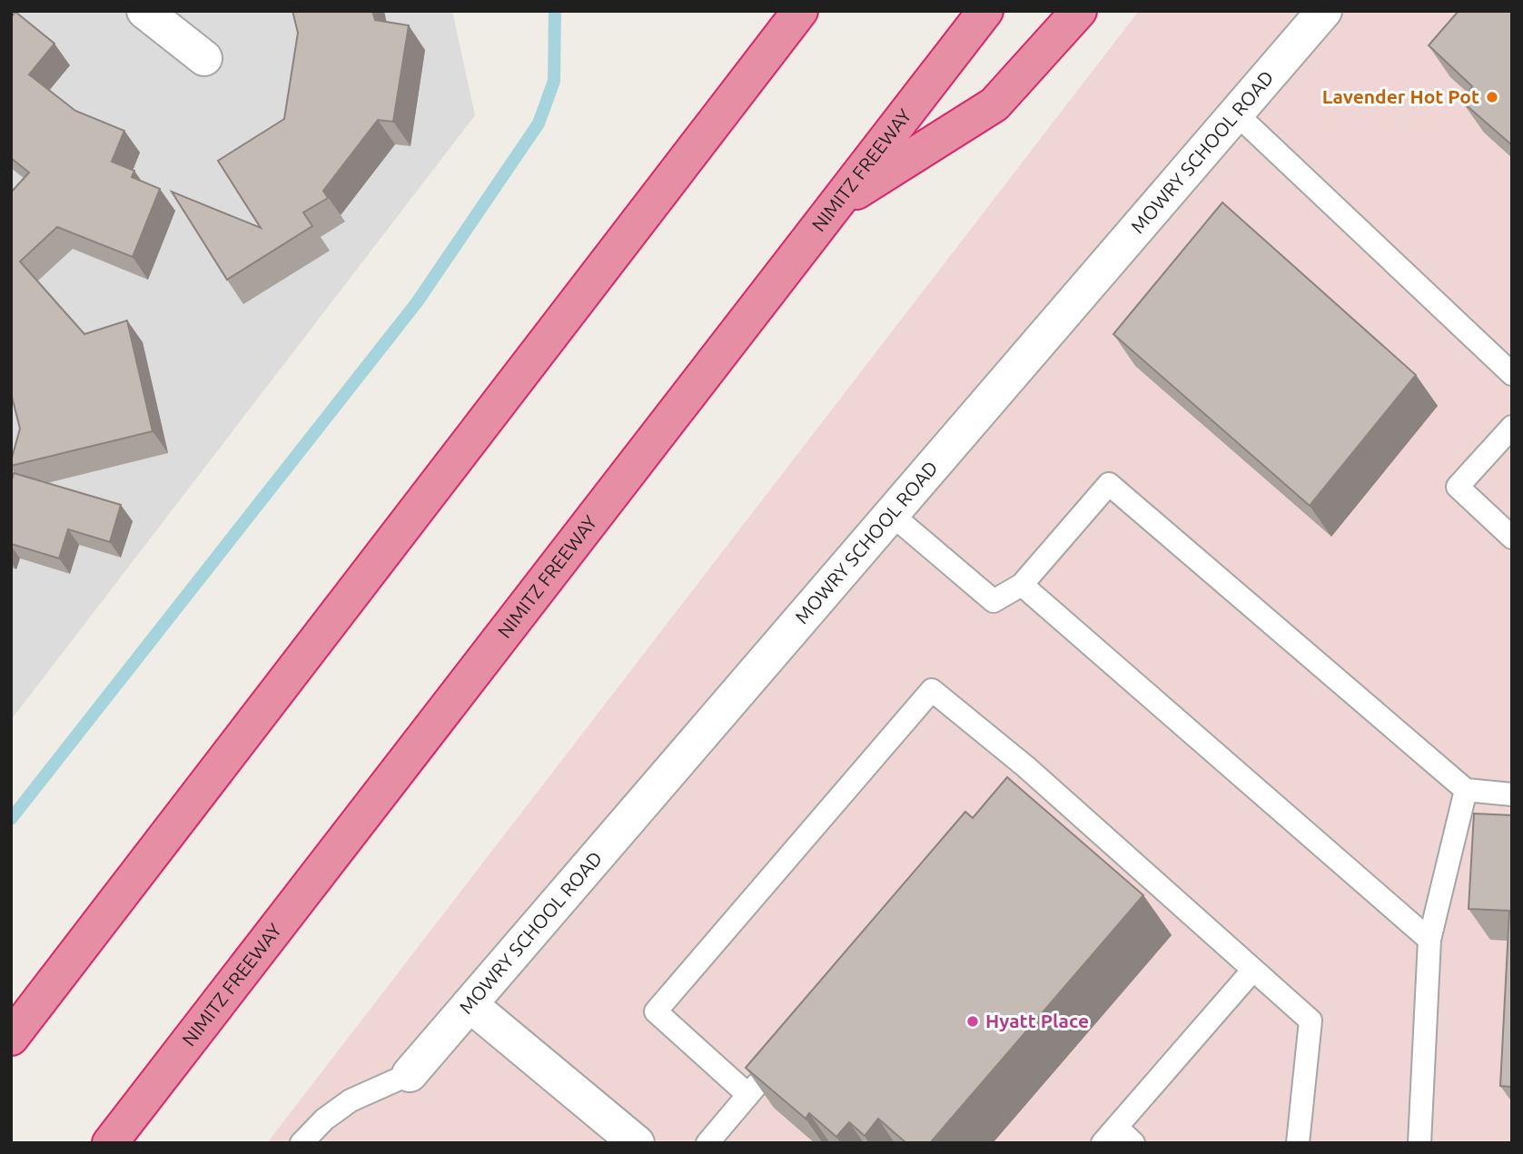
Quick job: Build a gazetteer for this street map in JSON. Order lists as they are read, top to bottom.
{
  "streets": {
    "highway": ["NIMITZ FREEWAY"],
    "street": ["MOWRY SCHOOL ROAD"]
  },
  "places": ["Lavender Hot Pot", "Hyatt Place"]
}
